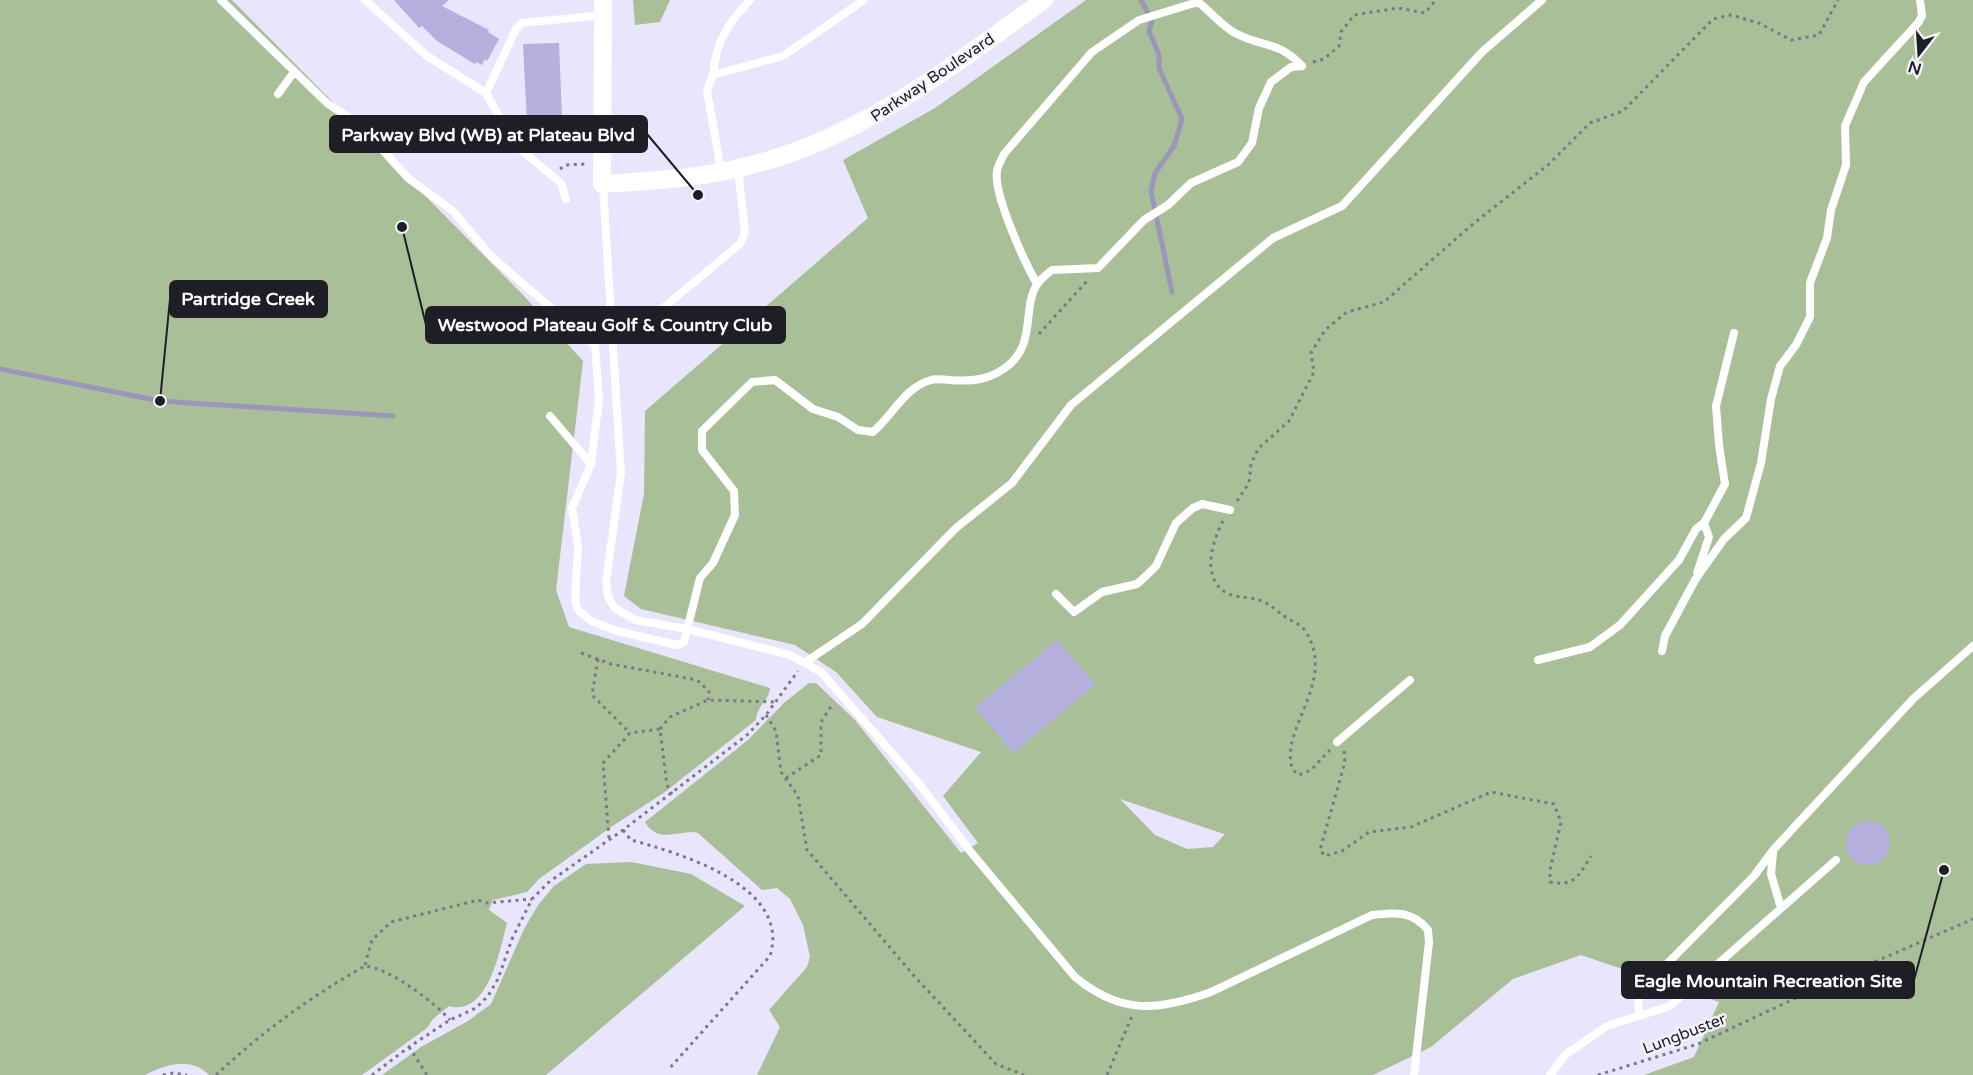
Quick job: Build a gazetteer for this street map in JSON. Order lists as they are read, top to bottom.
{
  "streets": {
    "street": ["Parkway Boulevard"],
    "path": ["Lungbuster"]
  },
  "places": [
    "Parkway Blvd (WB) at Plateau Blvd",
    "Westwood Plateau Golf & Country Club",
    "Partridge Creek",
    "Eagle Mountain Recreation Site"
  ],
  "north": "bottom"
}
